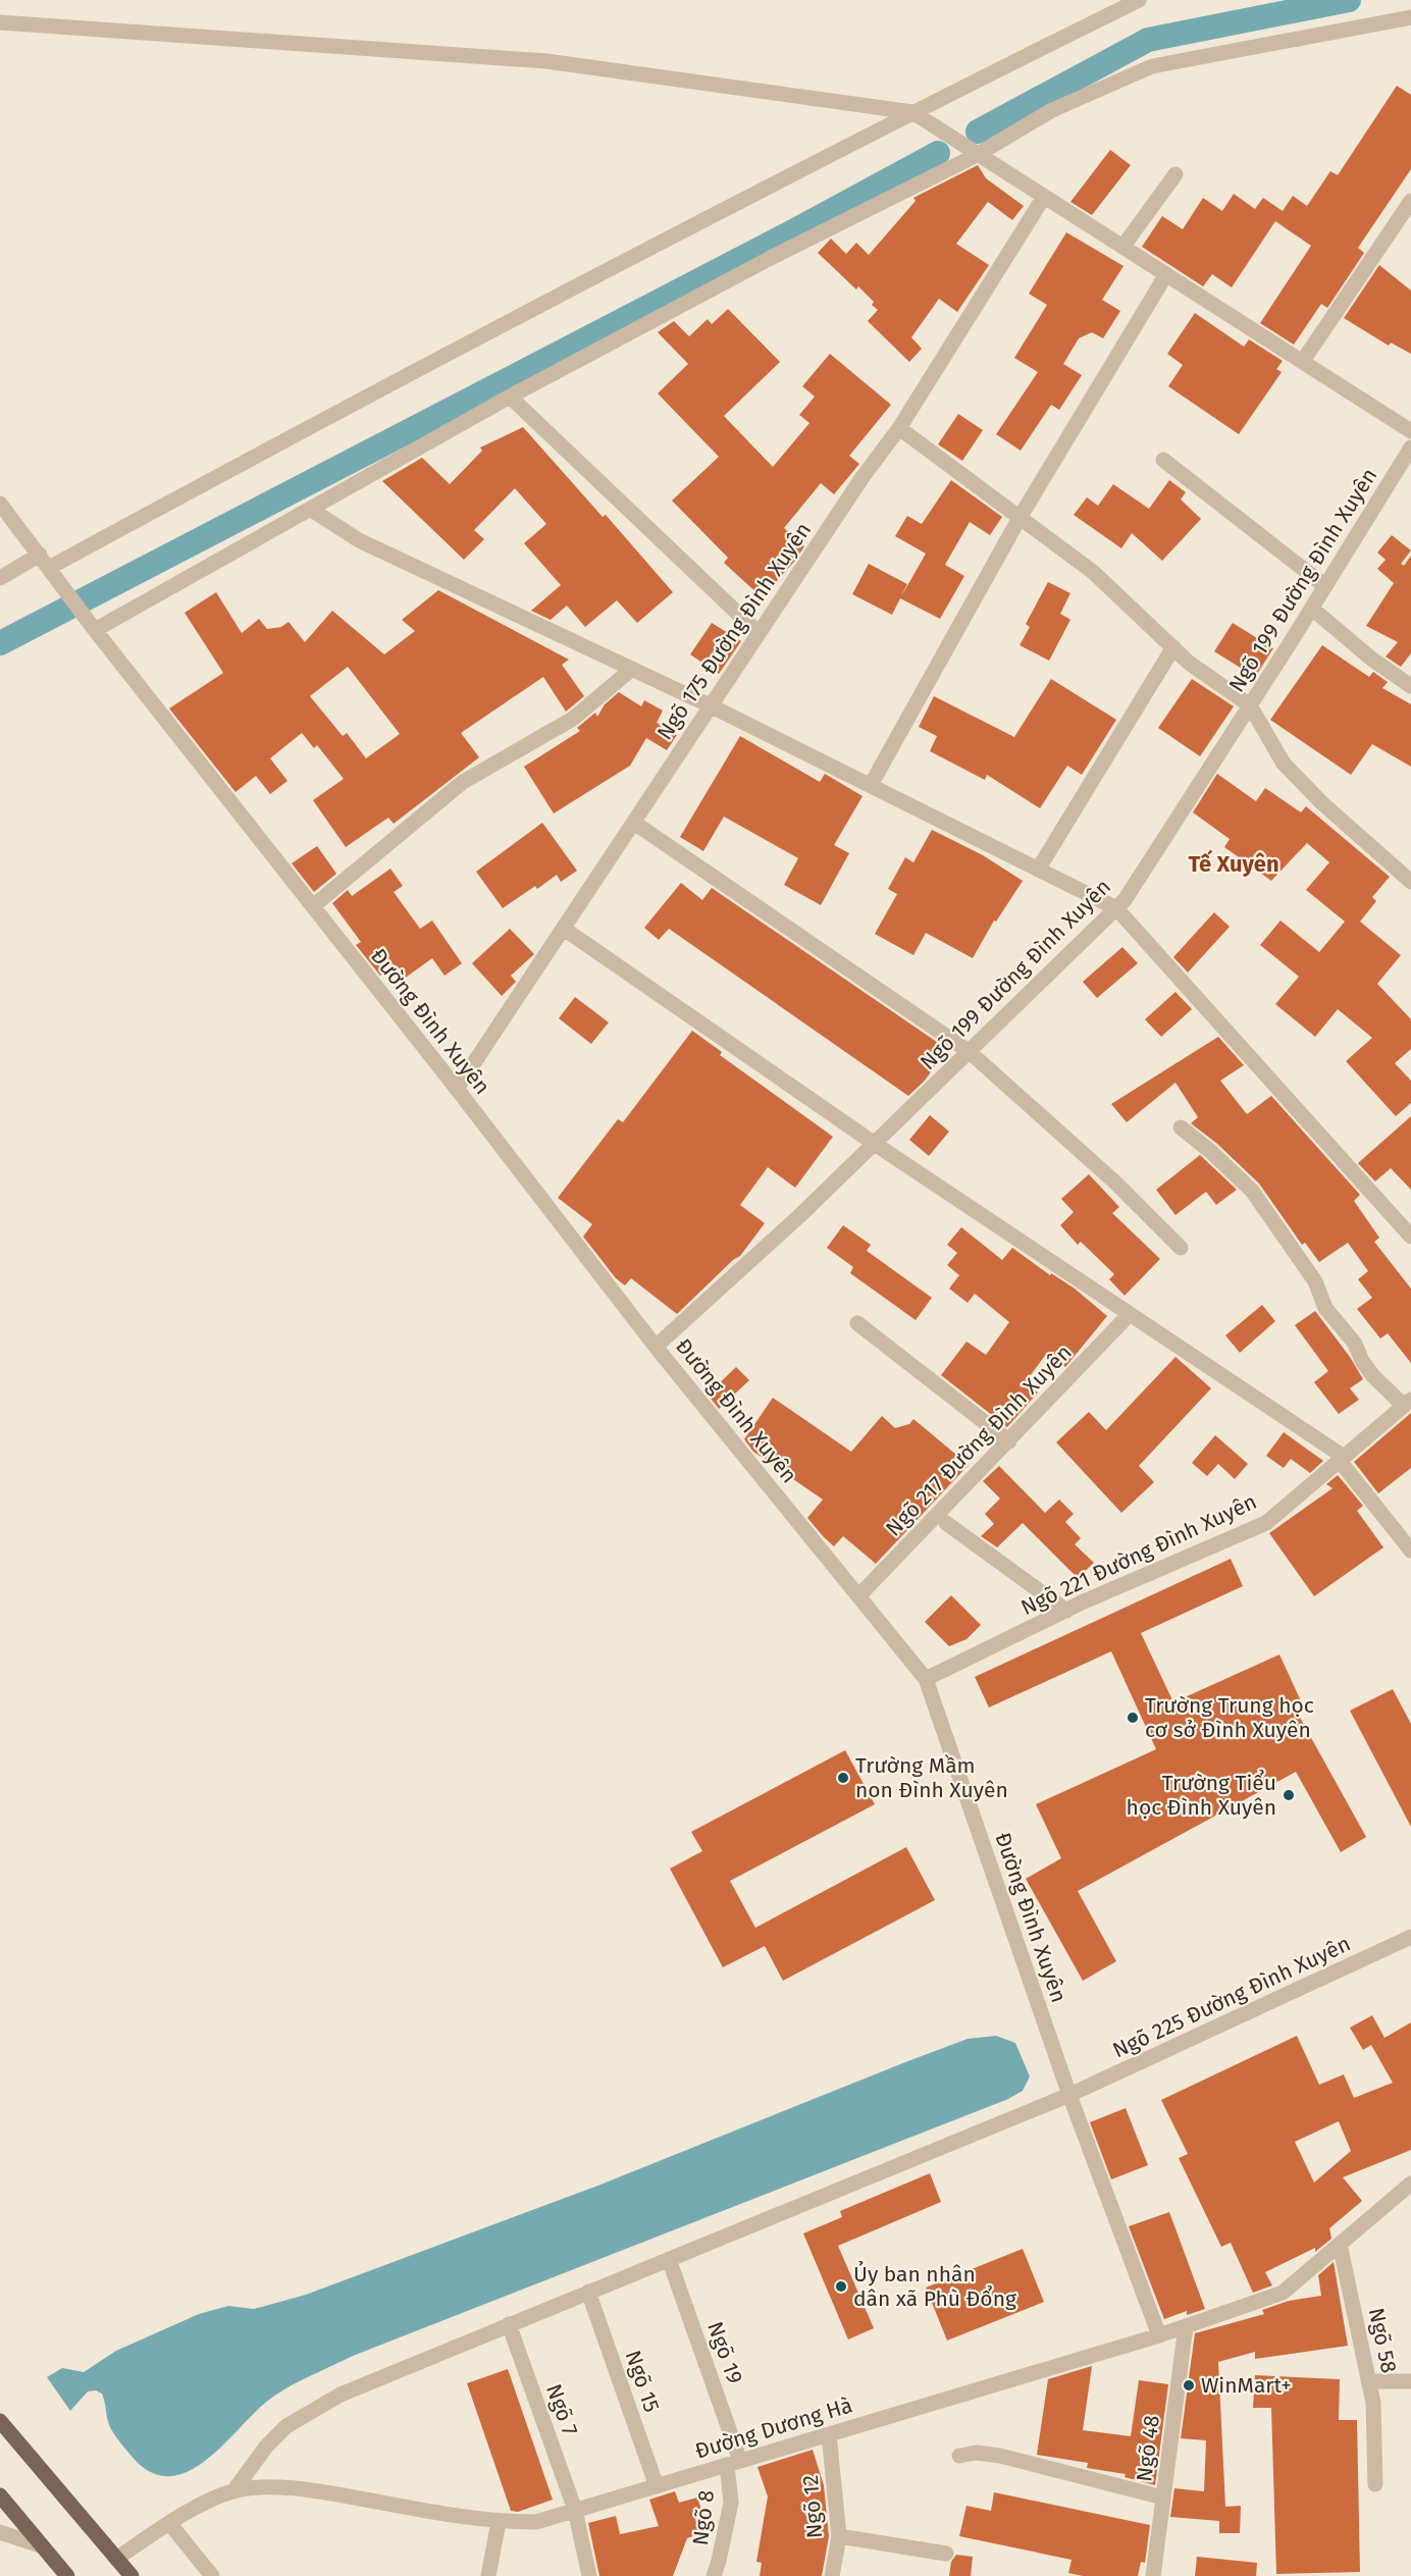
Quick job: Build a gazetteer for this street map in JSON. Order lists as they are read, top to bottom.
{
  "streets": {
    "street": [
      "Ngõ 199 Đường Đình Xuyên",
      "Ngõ 175 Đường Đình Xuyên",
      "Đường Đình Xuyên",
      "Ngõ 217 Đường Đình Xuyên",
      "Ngõ 221 Đường Đình Xuyên",
      "Ngõ 225 Đường Đình Xuyên",
      "Ngõ 58",
      "Ngõ 19",
      "Ngõ 15",
      "Ngõ 7",
      "Đường Dương Hà",
      "Ngõ 48",
      "Ngõ 12",
      "Ngõ 8"
    ]
  },
  "crossings": [
    ["Ngõ 199 Đường Đình Xuyên", "Đường Đình Xuyên"],
    ["Ngõ 175 Đường Đình Xuyên", "Đường Đình Xuyên"],
    ["Đường Đình Xuyên", "Ngõ 217 Đường Đình Xuyên"],
    ["Đường Đình Xuyên", "Ngõ 221 Đường Đình Xuyên"],
    ["Đường Đình Xuyên", "Ngõ 225 Đường Đình Xuyên"],
    ["Đường Đình Xuyên", "Đường Dương Hà"],
    ["Ngõ 225 Đường Đình Xuyên", "Ngõ 19"],
    ["Ngõ 225 Đường Đình Xuyên", "Ngõ 15"],
    ["Ngõ 225 Đường Đình Xuyên", "Ngõ 7"],
    ["Ngõ 225 Đường Đình Xuyên", "Đường Dương Hà"],
    ["Ngõ 58", "Đường Dương Hà"],
    ["Ngõ 19", "Đường Dương Hà"],
    ["Ngõ 19", "Ngõ 8"],
    ["Ngõ 15", "Đường Dương Hà"],
    ["Ngõ 7", "Đường Dương Hà"],
    ["Đường Dương Hà", "Ngõ 48"],
    ["Đường Dương Hà", "Ngõ 12"],
    ["Đường Dương Hà", "Ngõ 8"]
  ],
  "districts": ["Tế Xuyên"],
  "places": [
    "Trường Trung học cơ sở Đình Xuyên",
    "Trường Mầm non Đình Xuyên",
    "Trường Tiểu học Đình Xuyên",
    "Ủy ban nhân dân xã Phù Đổng",
    "WinMart+"
  ]
}
